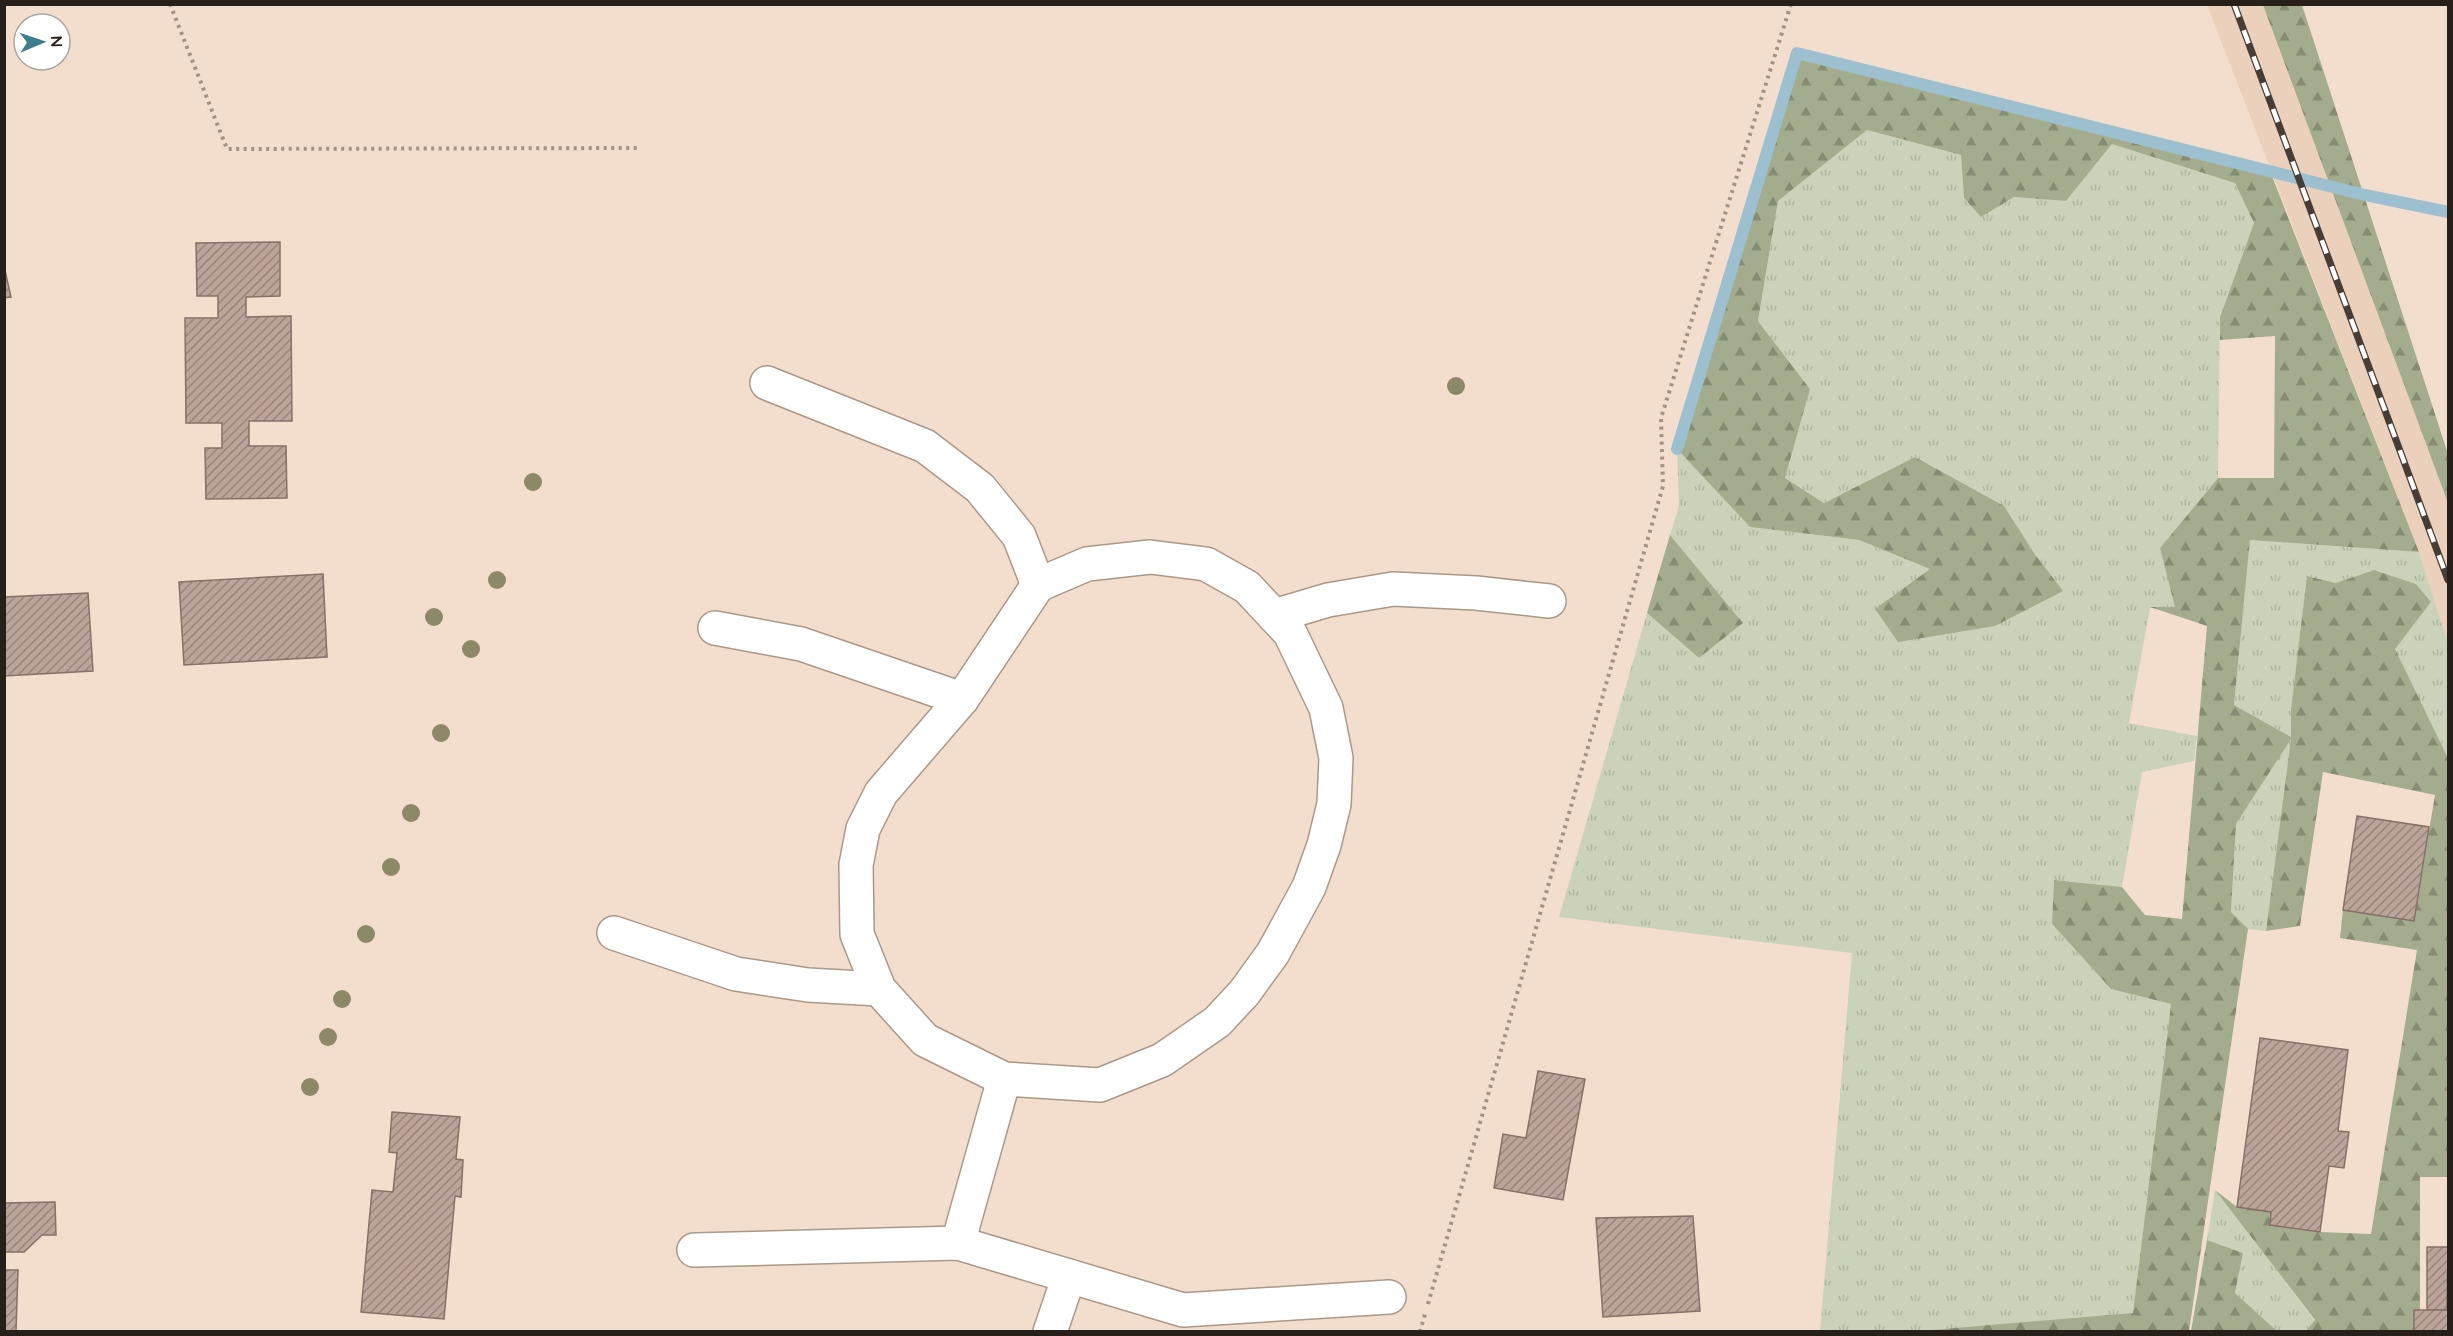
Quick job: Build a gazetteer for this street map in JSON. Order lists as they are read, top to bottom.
{
  "north": "right"
}
